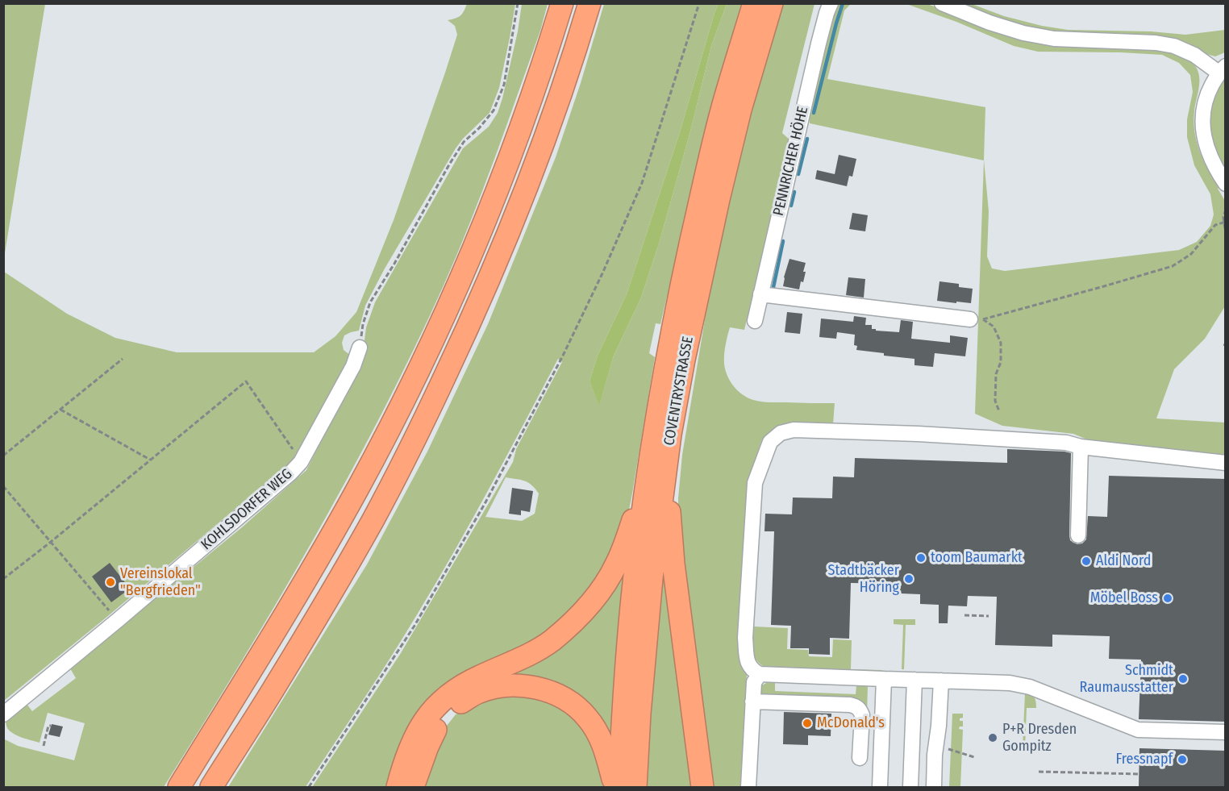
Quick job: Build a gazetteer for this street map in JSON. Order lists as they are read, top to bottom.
{
  "streets": {
    "highway": ["COVENTRYSTRASSE"],
    "street": ["PENNRICHER HÖHE", "KOHLSDORFER WEG"]
  },
  "places": [
    "toom Baumarkt",
    "Aldi Nord",
    "Stadtbäcker Höring",
    "Vereinslokal \"Bergfrieden\"",
    "Möbel Boss",
    "Schmidt Raumausstatter",
    "McDonald's",
    "P+R Dresden Gompitz",
    "Fressnapf"
  ]
}
